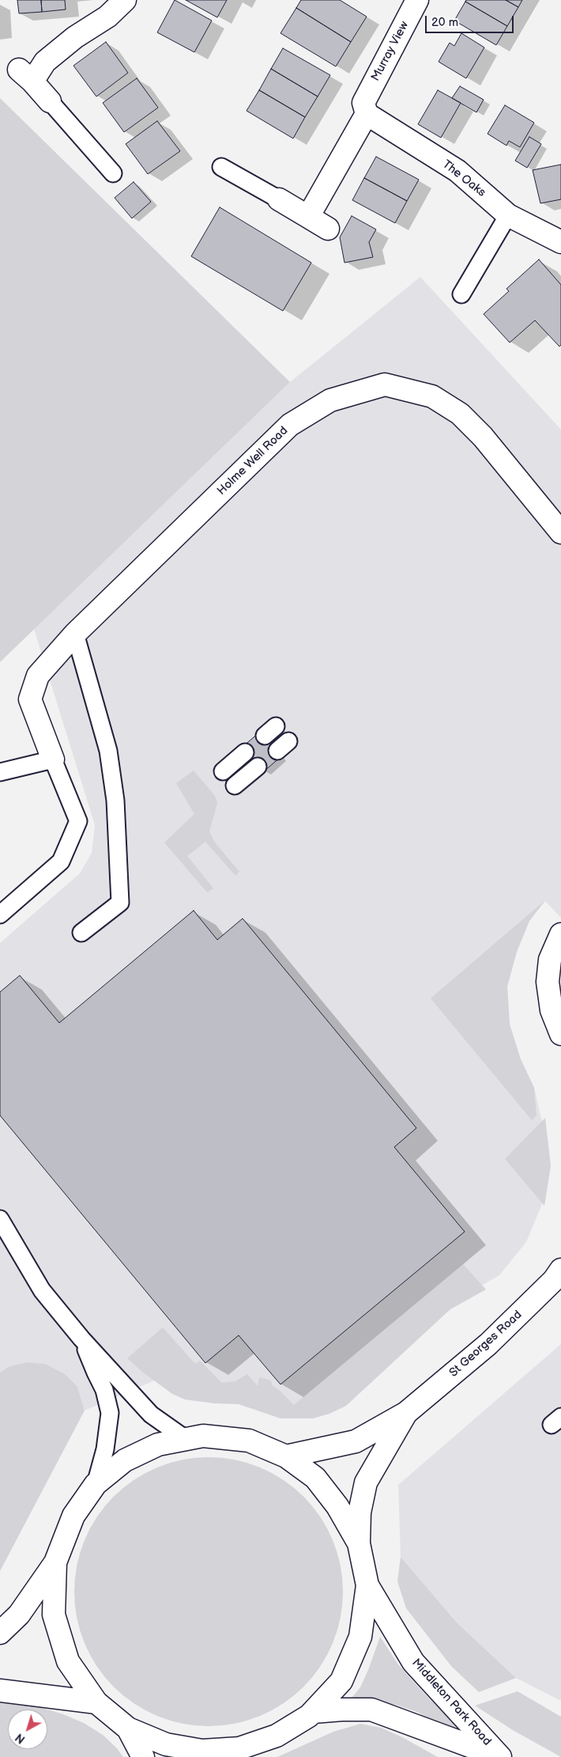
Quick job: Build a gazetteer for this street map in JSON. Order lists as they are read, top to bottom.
{
  "streets": {
    "street": [
      "Murray View",
      "The Oaks",
      "Holme Well Road",
      "St Georges Road",
      "Middleton Park Road"
    ]
  },
  "crossings": [
    ["Murray View", "The Oaks"],
    ["St Georges Road", "Middleton Park Road"]
  ],
  "scale_bar": "20 m",
  "north": "bottom left"
}
